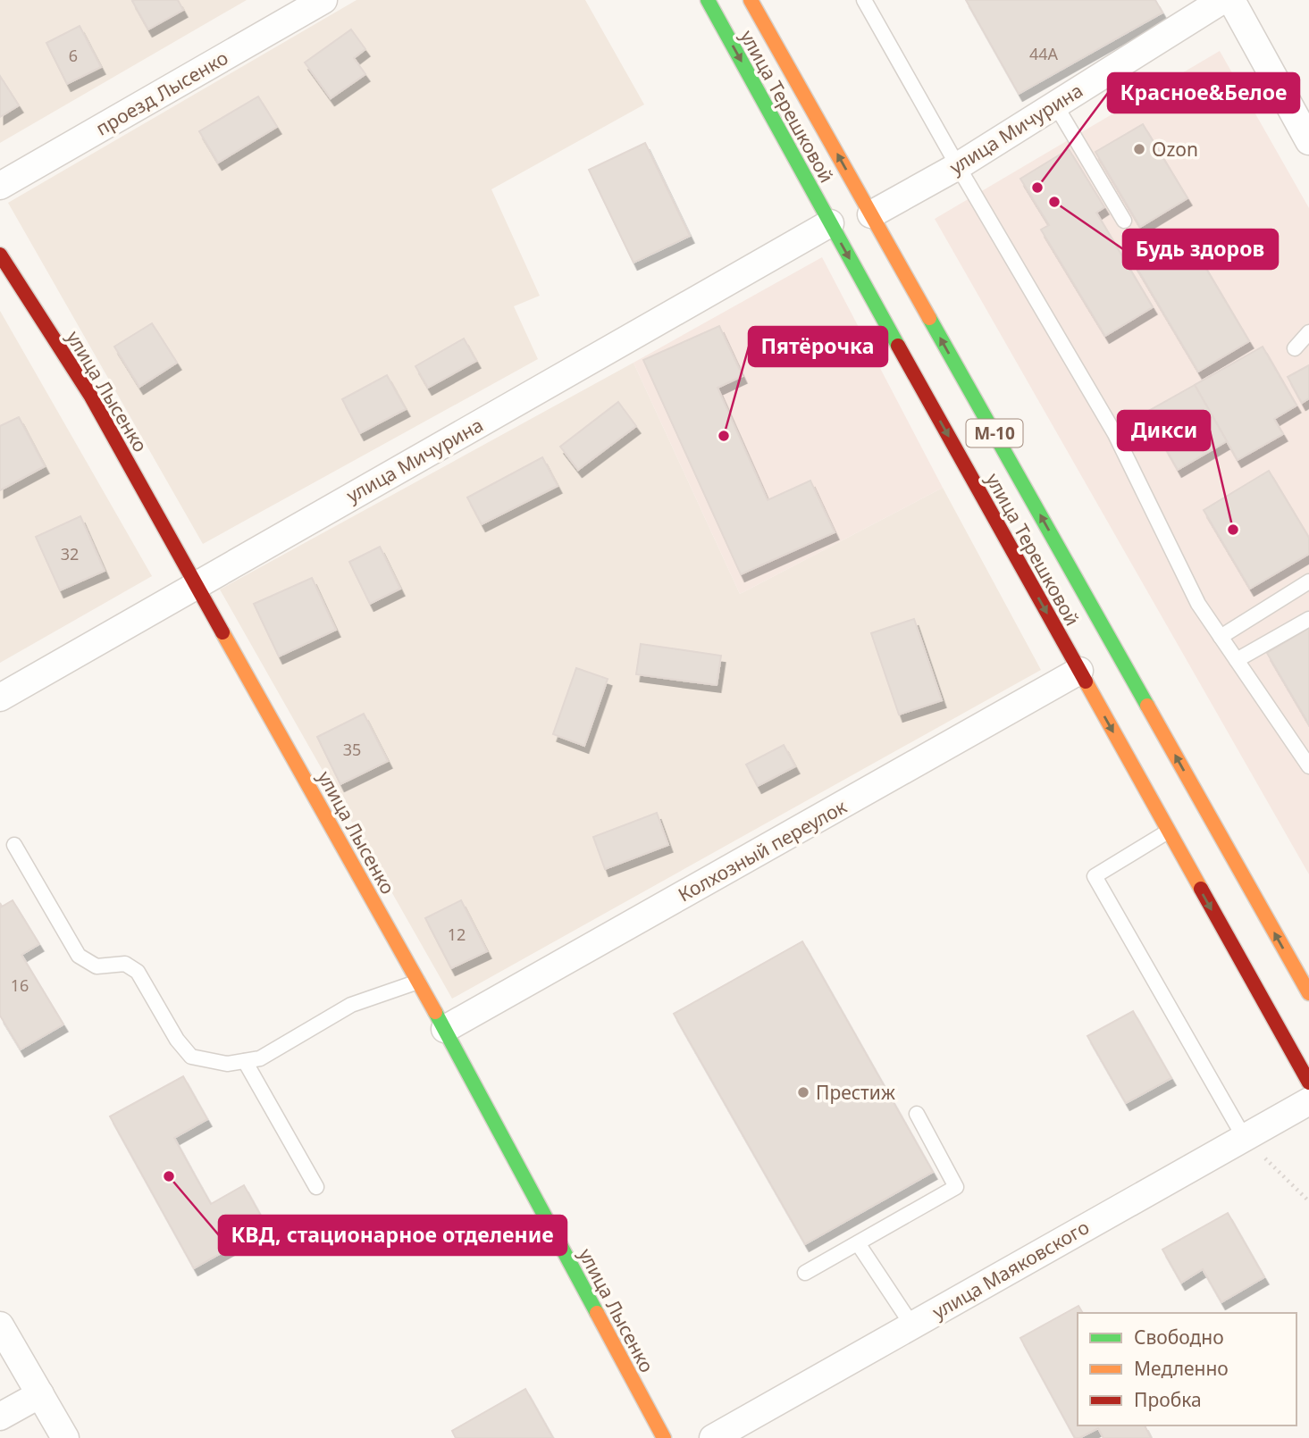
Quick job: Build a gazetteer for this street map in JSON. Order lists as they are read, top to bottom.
{
  "streets": {
    "main road": ["улица Терешковой", "улица Лысенко", "М-10"],
    "street": [
      "проезд Лысенко",
      "улица Мичурина",
      "Колхозный переулок",
      "улица Маяковского"
    ]
  },
  "crossings": [
    ["улица Терешковой", "улица Мичурина"],
    ["улица Терешковой", "Колхозный переулок"],
    ["улица Мичурина", "улица Лысенко"],
    ["улица Лысенко", "Колхозный переулок"]
  ],
  "places": [
    "Ozon",
    "Красное&Белое",
    "Будь здоров",
    "Пятёрочка",
    "Дикси",
    "Престиж",
    "КВД, стационарное отделение"
  ],
  "house_numbers": [
    "44А",
    "6",
    "32",
    "35",
    "12",
    "16"
  ],
  "legend": ["Свободно", "Медленно", "Пробка"]
}
